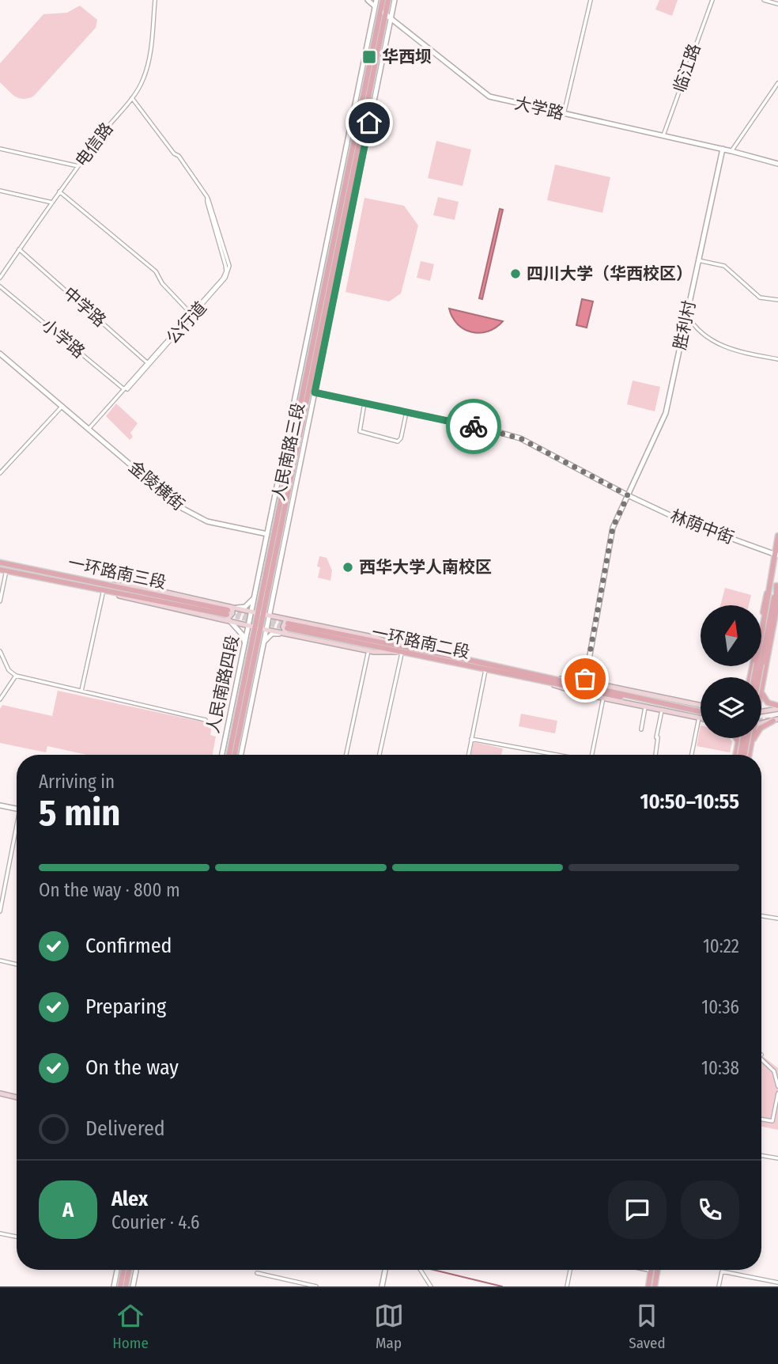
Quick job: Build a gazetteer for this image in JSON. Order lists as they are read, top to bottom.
{
  "streets": {
    "main road": [
      "人民南路三段",
      "一环路南三段",
      "一环路南二段",
      "人民南路四段"
    ],
    "street": [
      "临江路",
      "大学路",
      "电信路",
      "中学路",
      "公行道",
      "胜利村",
      "小学路",
      "金陵横街",
      "林荫中街"
    ]
  },
  "crossings": [
    ["临江路", "大学路"],
    ["大学路", "胜利村"],
    ["大学路", "人民南路三段"],
    ["电信路", "中学路"],
    ["电信路", "公行道"],
    ["中学路", "公行道"],
    ["公行道", "小学路"],
    ["公行道", "金陵横街"],
    ["胜利村", "林荫中街"],
    ["人民南路三段", "金陵横街"],
    ["人民南路三段", "林荫中街"],
    ["人民南路三段", "人民南路四段"]
  ],
  "places": {
    "transit": ["华西坝"],
    "other": ["四川大学（华西校区）", "西华大学人南校区"]
  },
  "north": "top",
  "page": {
    "heading": ["5 min", "Arriving in", "10:50–10:55"],
    "panel": ["Alex", "Courier · 4.6"],
    "bar": "On the way · 800 m",
    "list": [
      ["Confirmed", "10:22"],
      ["Preparing", "10:36"],
      ["On the way", "10:38"],
      "Delivered"
    ],
    "round": "A",
    "tabs": ["Home", "Map", "Saved"]
  }
}
